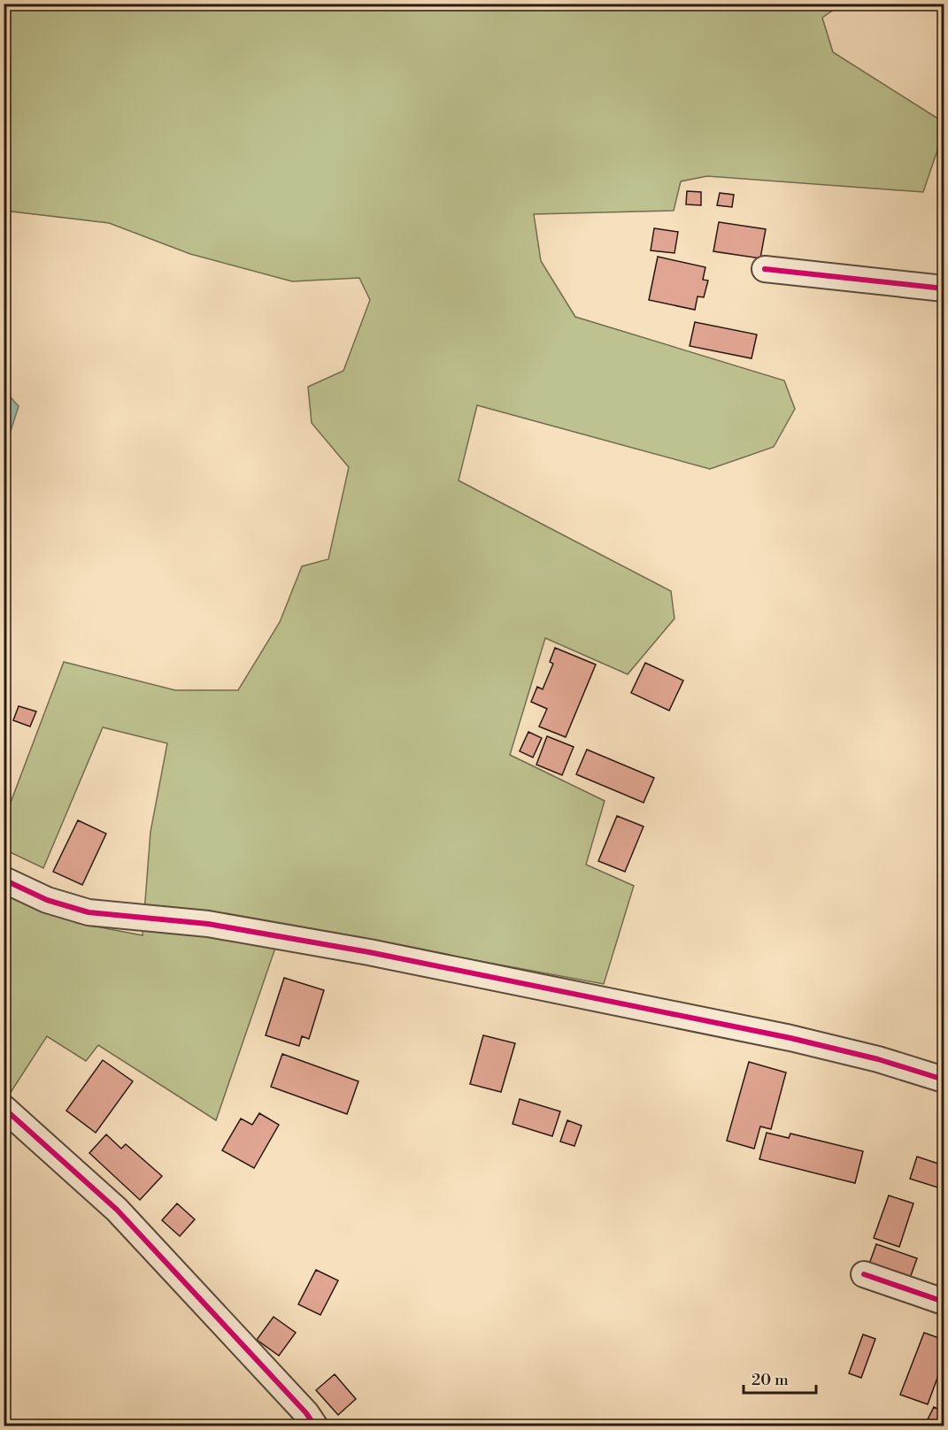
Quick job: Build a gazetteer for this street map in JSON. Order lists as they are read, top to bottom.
{
  "scale_bar": "20 m"
}
